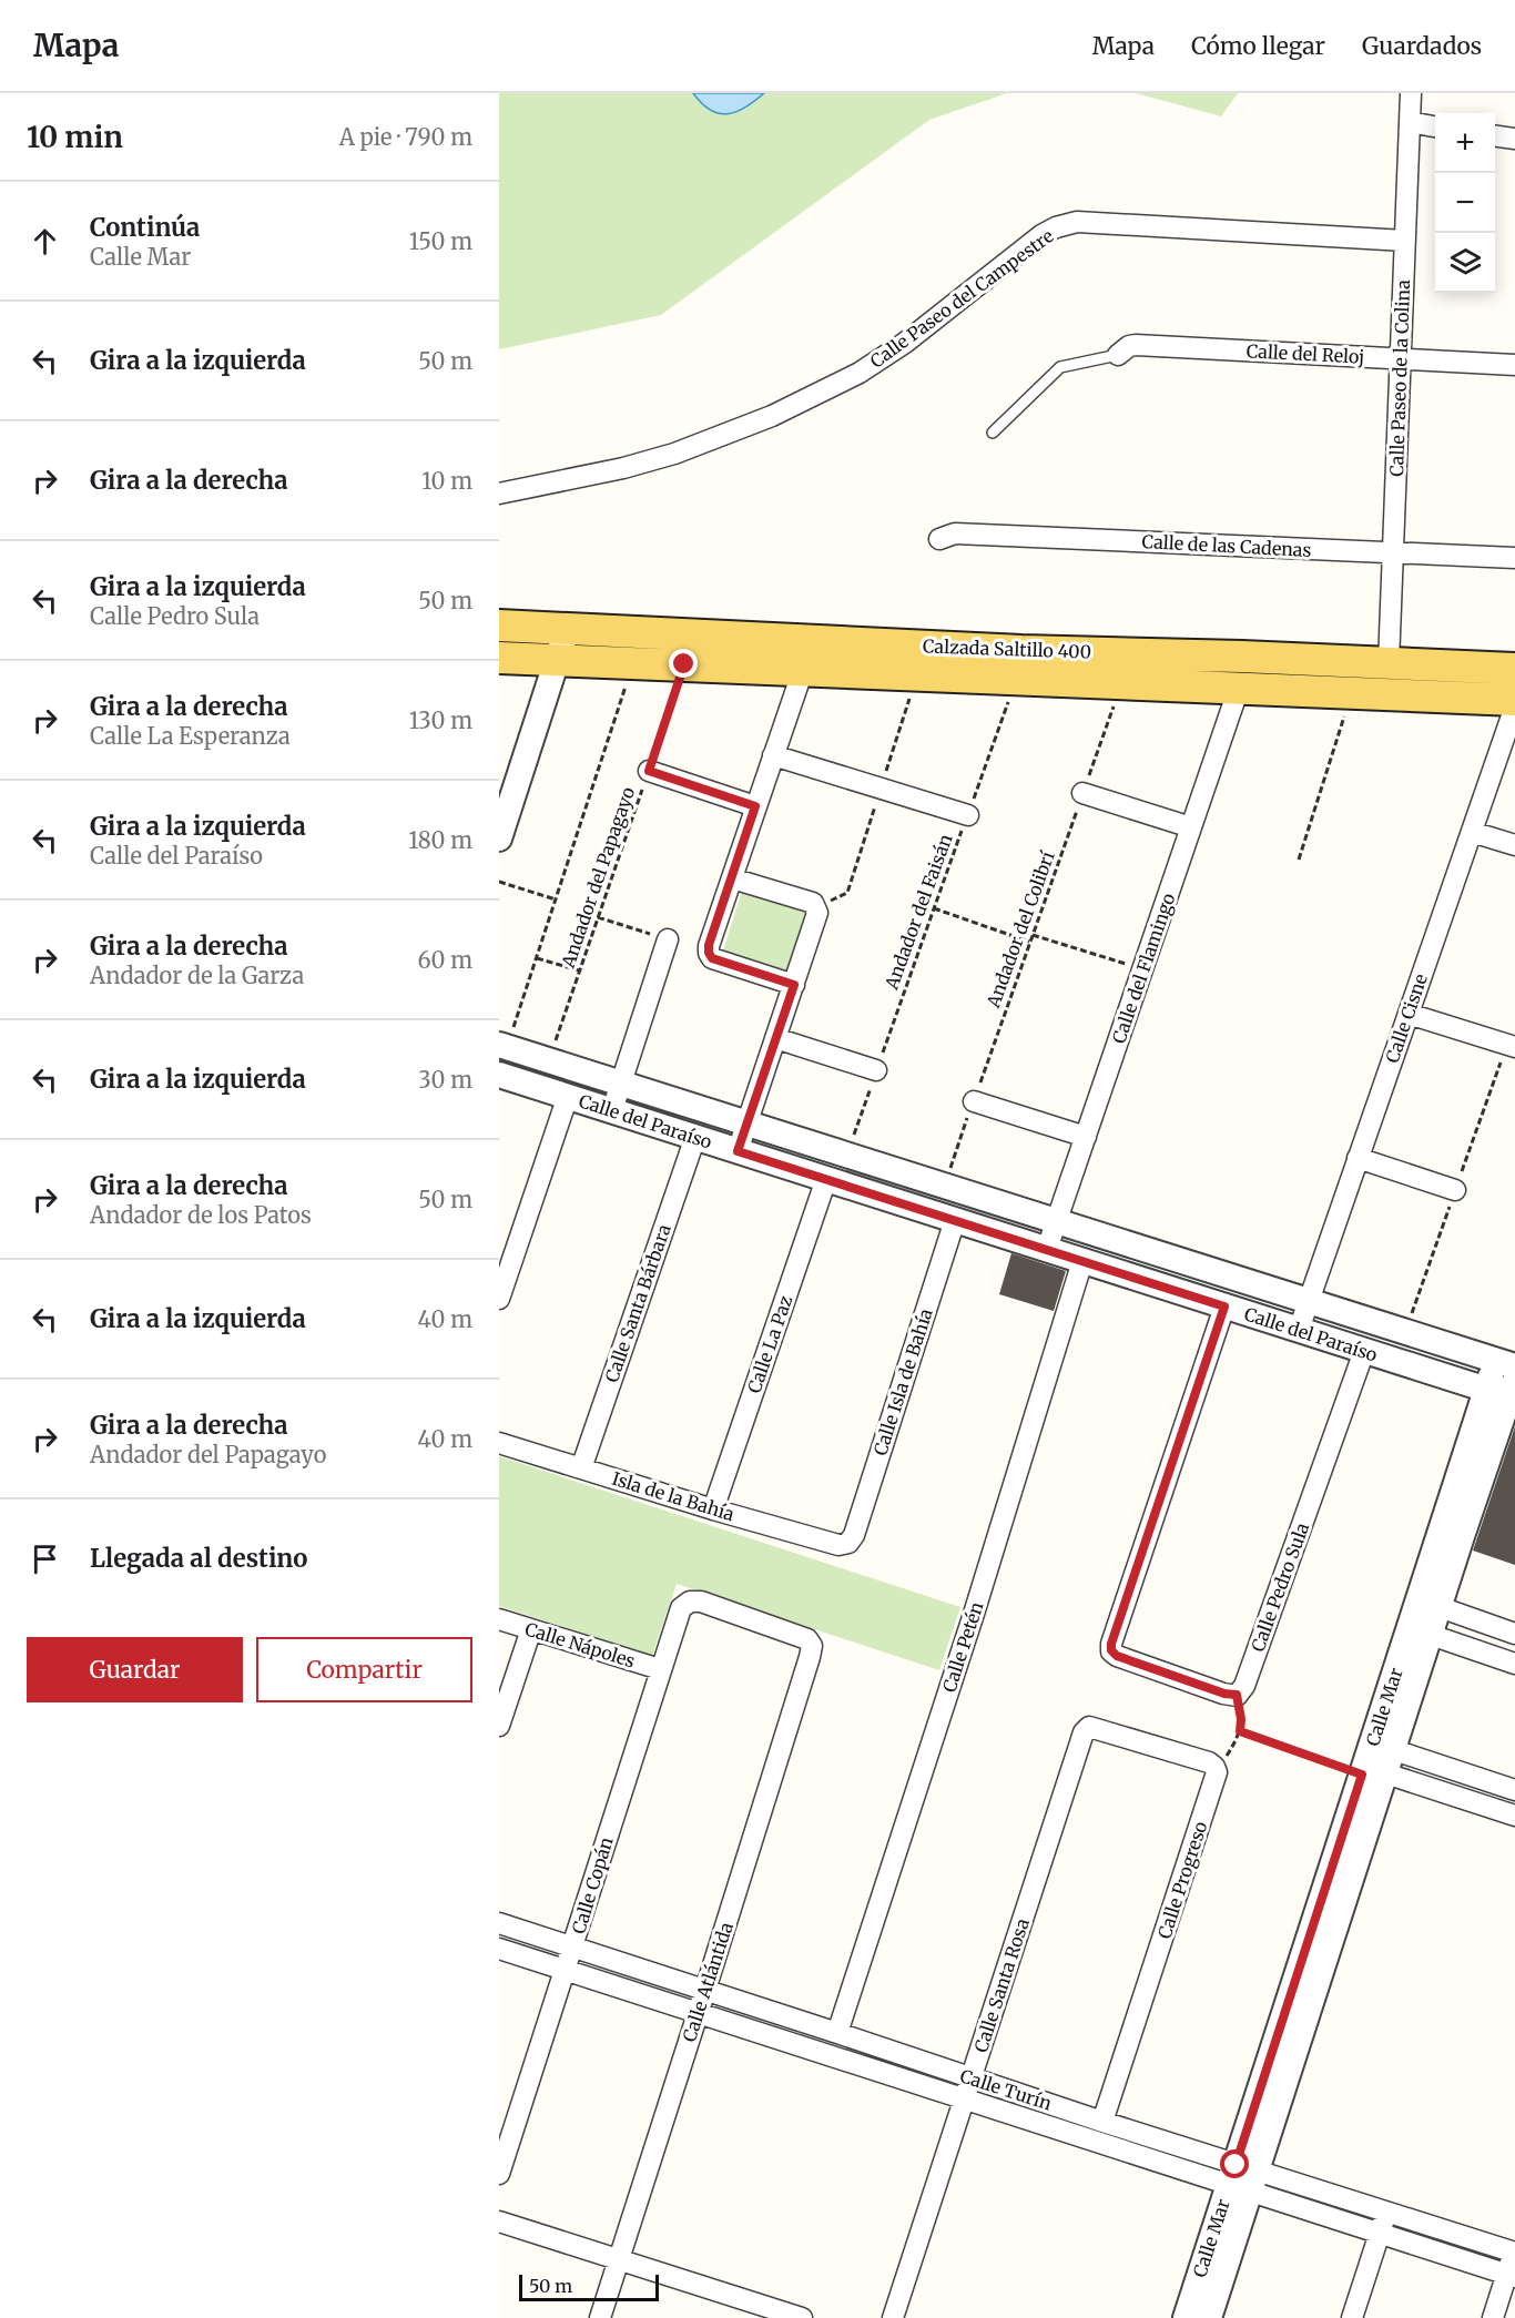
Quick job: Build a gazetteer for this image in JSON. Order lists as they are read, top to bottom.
{
  "streets": {
    "main road": ["Calzada Saltillo 400"],
    "street": [
      "Calle Paseo del Campestre",
      "Calle del Reloj",
      "Calle Paseo de la Colina",
      "Calle de las Cadenas",
      "Calle del Flamingo",
      "Calle Cisne",
      "Calle del Paraíso",
      "Calle Santa Bárbara",
      "Calle La Paz",
      "Calle Isla de Bahía",
      "Isla de la Bahía",
      "Calle Pedro Sula",
      "Calle Nápoles",
      "Calle Petén",
      "Calle Mar",
      "Calle Progreso",
      "Calle Copán",
      "Calle Atlántida",
      "Calle Santa Rosa",
      "Calle Turín"
    ],
    "path": ["Andador del Papagayo", "Andador del Faisán", "Andador del Colibrí"]
  },
  "crossings": [
    ["Calle Paseo del Campestre", "Calle Paseo de la Colina"],
    ["Calle del Reloj", "Calle Paseo de la Colina"],
    ["Calle Paseo de la Colina", "Calle de las Cadenas"],
    ["Calle Paseo de la Colina", "Calzada Saltillo 400"],
    ["Calzada Saltillo 400", "Andador del Papagayo"],
    ["Calzada Saltillo 400", "Andador del Faisán"],
    ["Calzada Saltillo 400", "Andador del Colibrí"],
    ["Calzada Saltillo 400", "Calle del Flamingo"],
    ["Andador del Papagayo", "Calle del Paraíso"],
    ["Andador del Faisán", "Calle del Paraíso"],
    ["Andador del Colibrí", "Calle del Paraíso"],
    ["Calle del Flamingo", "Calle del Paraíso"],
    ["Calle Cisne", "Calle del Paraíso"],
    ["Calle del Paraíso", "Calle Santa Bárbara"],
    ["Calle del Paraíso", "Calle La Paz"],
    ["Calle del Paraíso", "Calle Isla de Bahía"],
    ["Calle del Paraíso", "Calle Pedro Sula"],
    ["Calle del Paraíso", "Calle Petén"],
    ["Calle del Paraíso", "Calle Mar"],
    ["Calle Santa Bárbara", "Isla de la Bahía"],
    ["Calle La Paz", "Isla de la Bahía"],
    ["Calle Isla de Bahía", "Isla de la Bahía"],
    ["Calle Nápoles", "Calle Copán"],
    ["Calle Petén", "Calle Turín"],
    ["Calle Mar", "Calle Turín"],
    ["Calle Progreso", "Calle Santa Rosa"],
    ["Calle Progreso", "Calle Turín"],
    ["Calle Copán", "Calle Atlántida"],
    ["Calle Copán", "Calle Turín"],
    ["Calle Atlántida", "Calle Turín"],
    ["Calle Santa Rosa", "Calle Turín"]
  ],
  "scale_bar": "50 m",
  "page": {
    "header": "Mapa",
    "nav": ["Mapa", "Cómo llegar", "Guardados"],
    "heading": ["10 min", "A pie · 790 m"],
    "map_buttons": ["+", "−"],
    "list": [
      ["Continúa", "Calle Mar", "150 m"],
      ["Gira a la izquierda", "50 m"],
      ["Gira a la derecha", "10 m"],
      ["Gira a la izquierda", "Calle Pedro Sula", "50 m"],
      ["Gira a la derecha", "Calle La Esperanza", "130 m"],
      ["Gira a la izquierda", "Calle del Paraíso", "180 m"],
      ["Gira a la derecha", "Andador de la Garza", "60 m"],
      ["Gira a la izquierda", "30 m"],
      ["Gira a la derecha", "Andador de los Patos", "50 m"],
      ["Gira a la izquierda", "40 m"],
      ["Gira a la derecha", "Andador del Papagayo", "40 m"],
      "Llegada al destino"
    ],
    "buttons": ["Guardar", "Compartir"],
    "scale": "50 m"
  }
}
